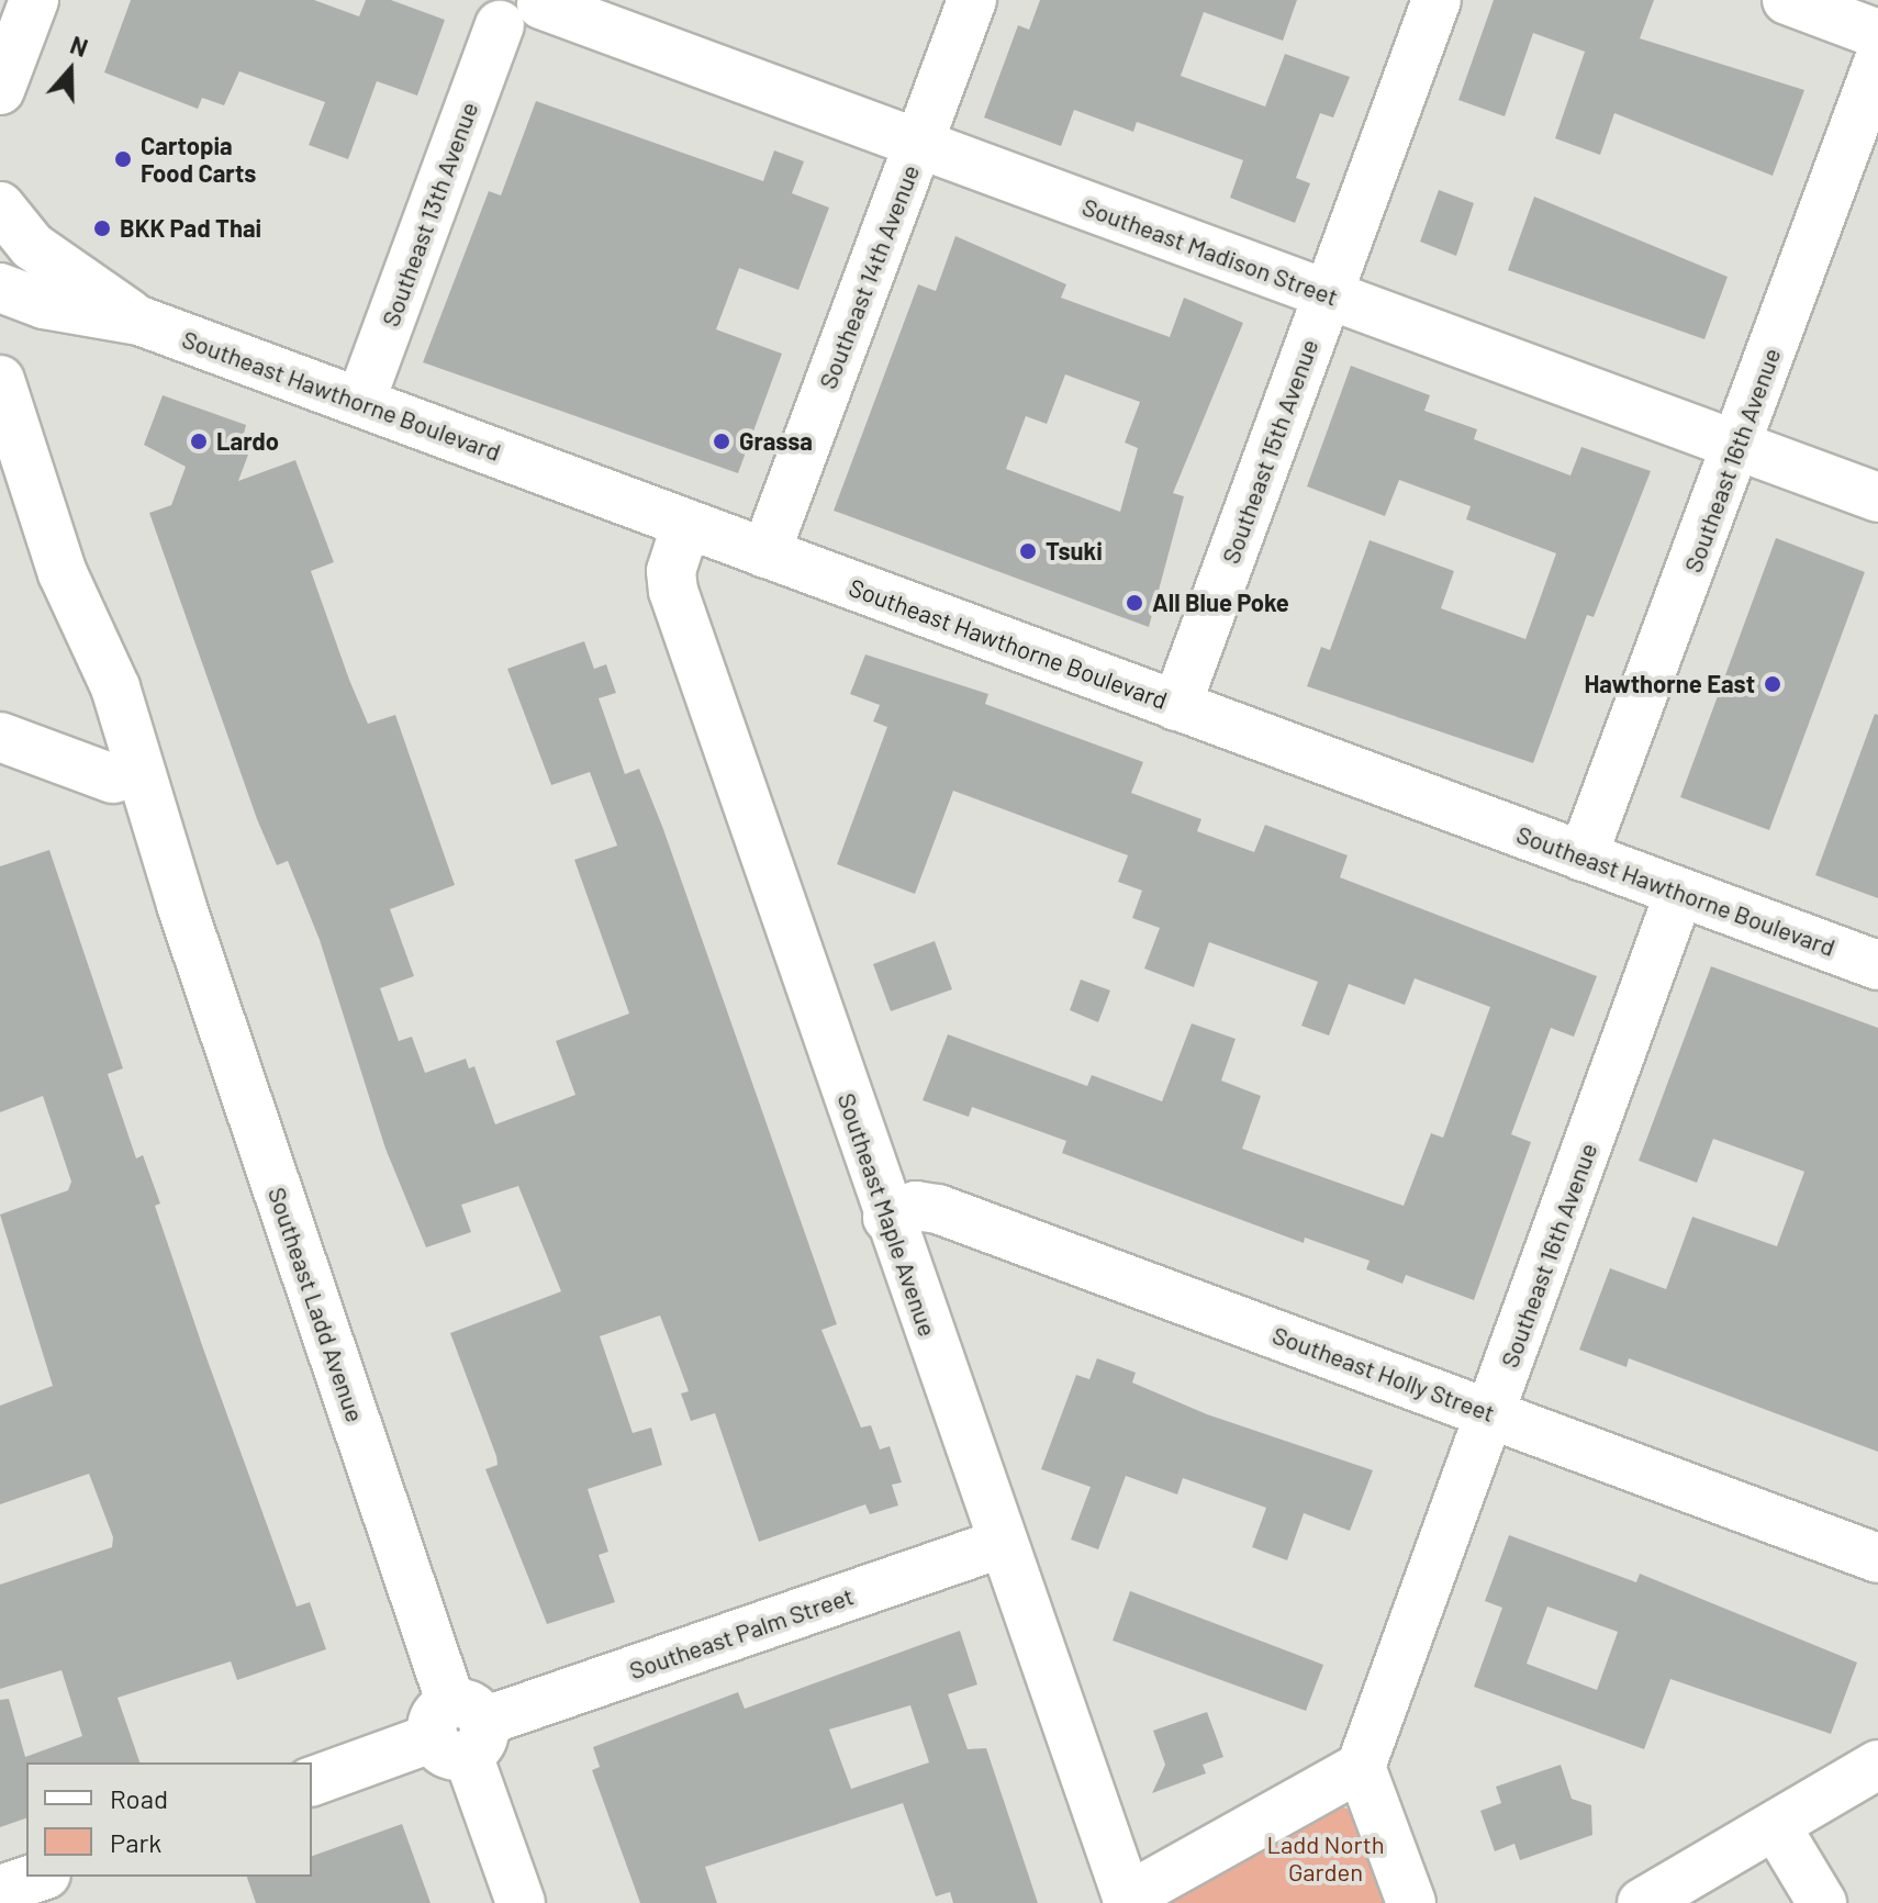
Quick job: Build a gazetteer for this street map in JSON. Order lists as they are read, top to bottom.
{
  "streets": {
    "street": [
      "Southeast 13th Avenue",
      "Southeast Madison Street",
      "Southeast 14th Avenue",
      "Southeast Hawthorne Boulevard",
      "Southeast 15th Avenue",
      "Southeast 16th Avenue",
      "Southeast Maple Avenue",
      "Southeast Ladd Avenue",
      "Southeast Holly Street",
      "Southeast Palm Street"
    ]
  },
  "crossings": [
    ["Southeast 13th Avenue", "Southeast Madison Street"],
    ["Southeast 13th Avenue", "Southeast Hawthorne Boulevard"],
    ["Southeast Madison Street", "Southeast 14th Avenue"],
    ["Southeast Madison Street", "Southeast 15th Avenue"],
    ["Southeast Madison Street", "Southeast 16th Avenue"],
    ["Southeast 14th Avenue", "Southeast Hawthorne Boulevard"],
    ["Southeast Hawthorne Boulevard", "Southeast 15th Avenue"],
    ["Southeast Hawthorne Boulevard", "Southeast 16th Avenue"],
    ["Southeast Hawthorne Boulevard", "Southeast Maple Avenue"],
    ["Southeast 16th Avenue", "Southeast Holly Street"],
    ["Southeast Maple Avenue", "Southeast Holly Street"],
    ["Southeast Maple Avenue", "Southeast Palm Street"],
    ["Southeast Ladd Avenue", "Southeast Palm Street"]
  ],
  "parks": ["Ladd North Garden"],
  "places": [
    "Cartopia Food Carts",
    "BKK Pad Thai",
    "Lardo",
    "Grassa",
    "Tsuki",
    "All Blue Poke",
    "Hawthorne East"
  ],
  "legend": ["Road", "Park"],
  "north": "top"
}
